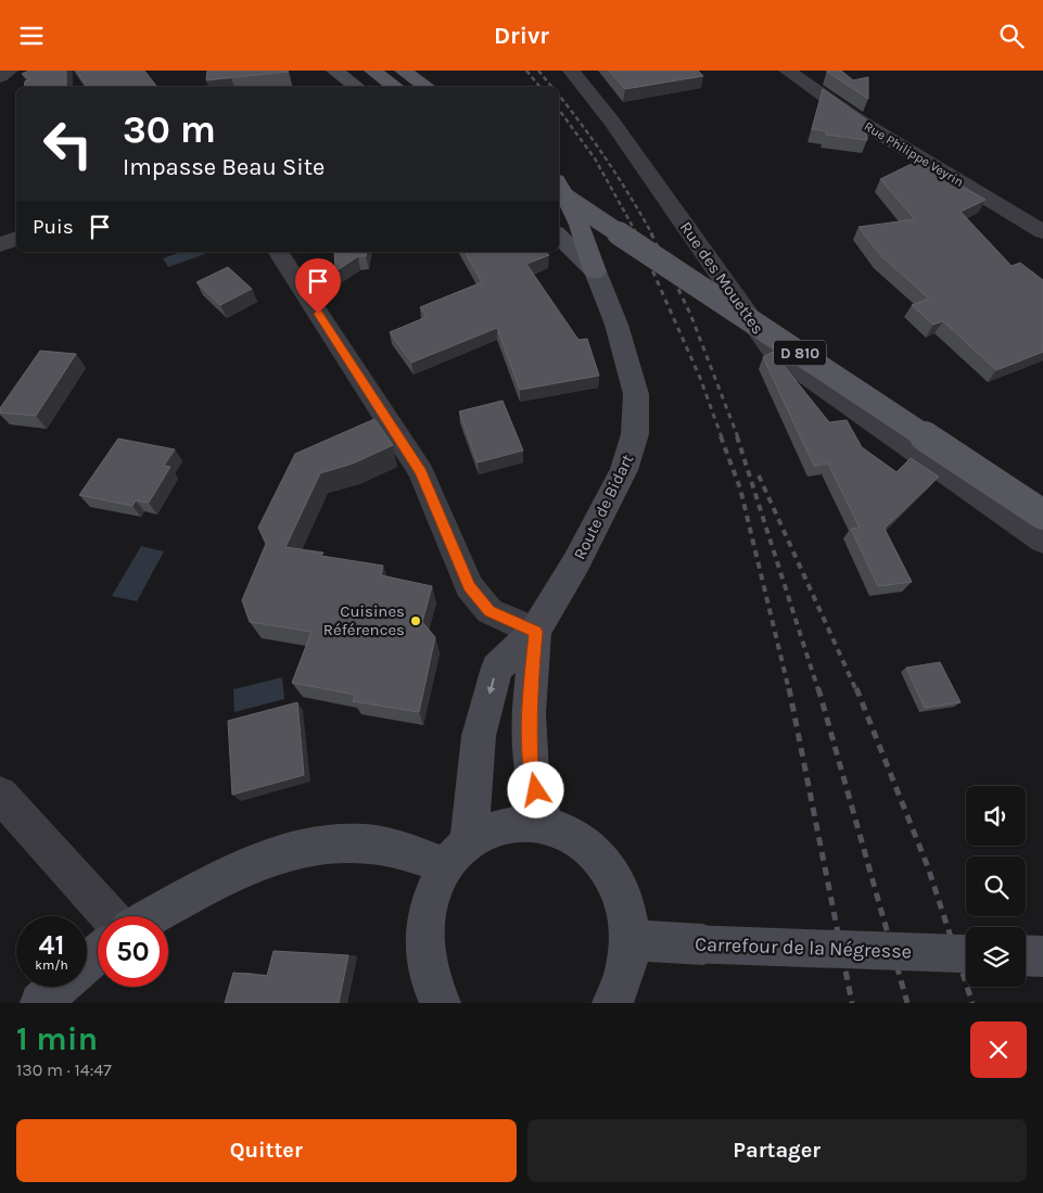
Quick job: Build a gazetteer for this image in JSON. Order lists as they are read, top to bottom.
{
  "streets": {
    "main road": ["D 810", "Route de Bidart", "Carrefour de la Négresse"],
    "street": ["Rue Philippe Veyrin", "Rue des Mouettes"]
  },
  "places": ["Cuisines Références"],
  "page": {
    "header": "Drivr",
    "turn": ["30 m", "Impasse Beau Site"],
    "then": "Puis",
    "speed": "41 km/h",
    "limit": "50",
    "heading": ["1 min", "130 m · 14:47"],
    "buttons": ["Quitter", "Partager"]
  }
}
